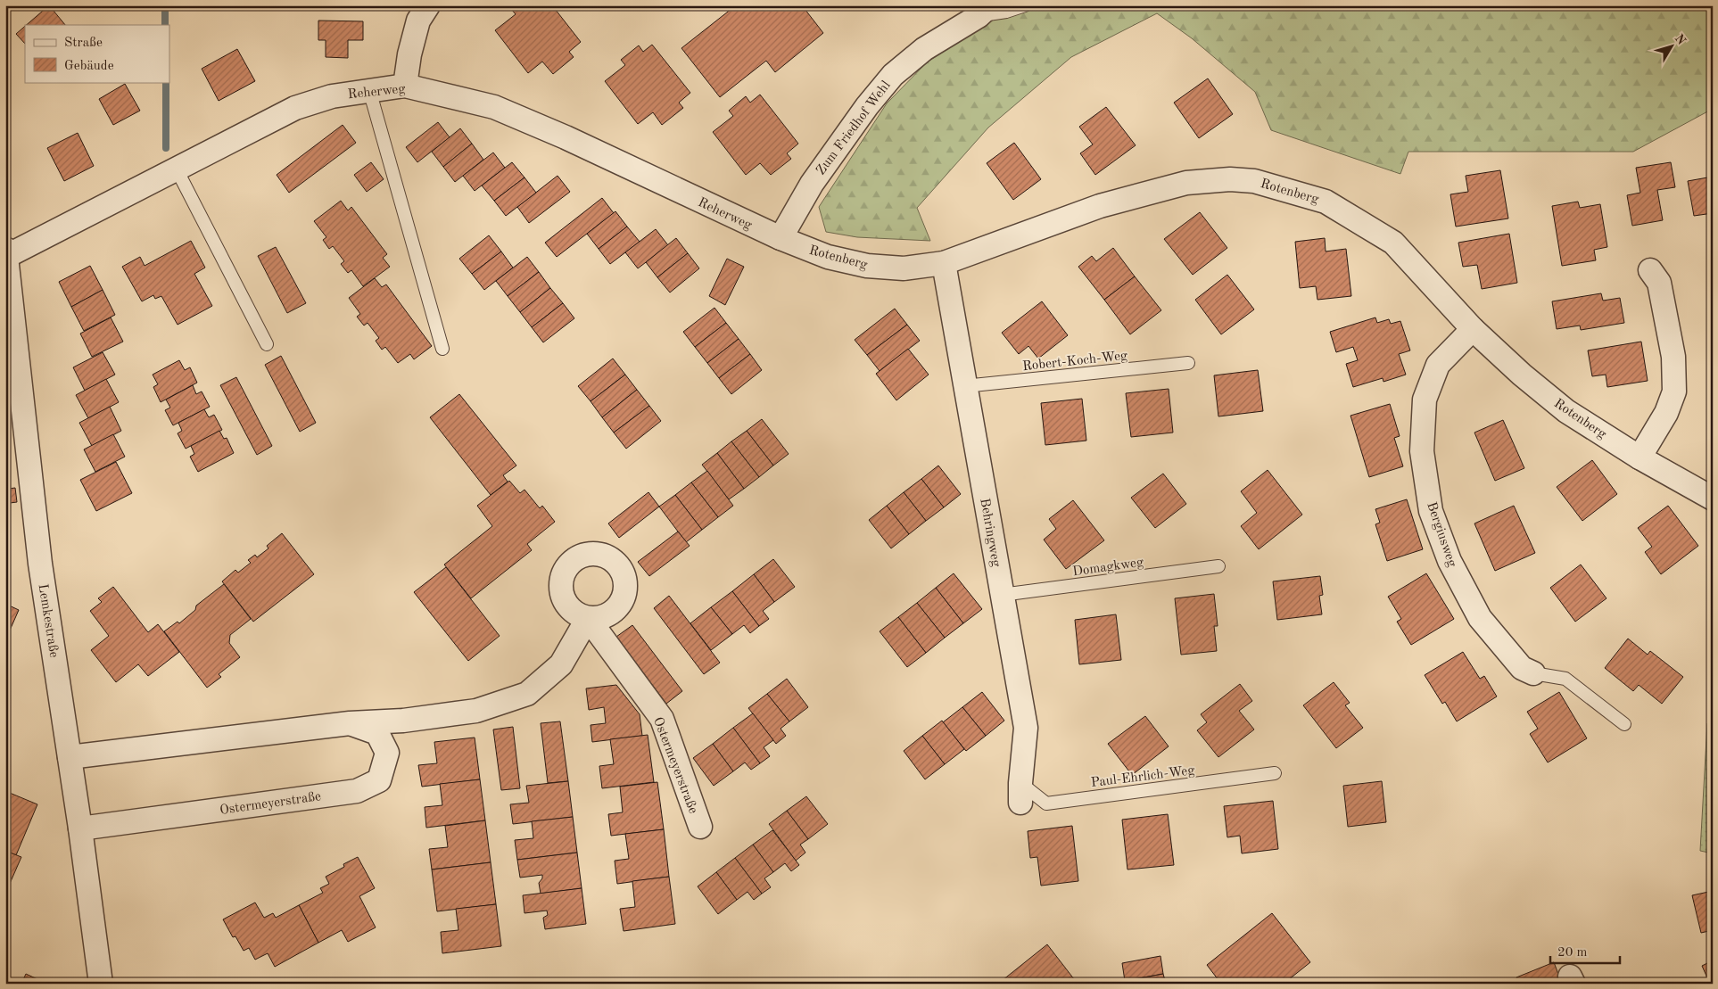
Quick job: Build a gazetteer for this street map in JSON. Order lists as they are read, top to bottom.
{
  "streets": {
    "street": [
      "Reherweg",
      "Zum Friedhof Wehl",
      "Rotenberg",
      "Behringweg",
      "Bergiusweg",
      "Lemkestraße",
      "Ostermeyerstraße"
    ],
    "lane": ["Robert-Koch-Weg", "Domagkweg", "Paul-Ehrlich-Weg"]
  },
  "crossings": [
    ["Reherweg", "Zum Friedhof Wehl"],
    ["Reherweg", "Rotenberg"],
    ["Reherweg", "Lemkestraße"],
    ["Zum Friedhof Wehl", "Rotenberg"],
    ["Rotenberg", "Behringweg"],
    ["Rotenberg", "Bergiusweg"],
    ["Robert-Koch-Weg", "Behringweg"],
    ["Behringweg", "Domagkweg"],
    ["Behringweg", "Paul-Ehrlich-Weg"],
    ["Lemkestraße", "Ostermeyerstraße"]
  ],
  "legend": ["Straße", "Gebäude"],
  "scale_bar": "20 m",
  "north": "top right"
}
